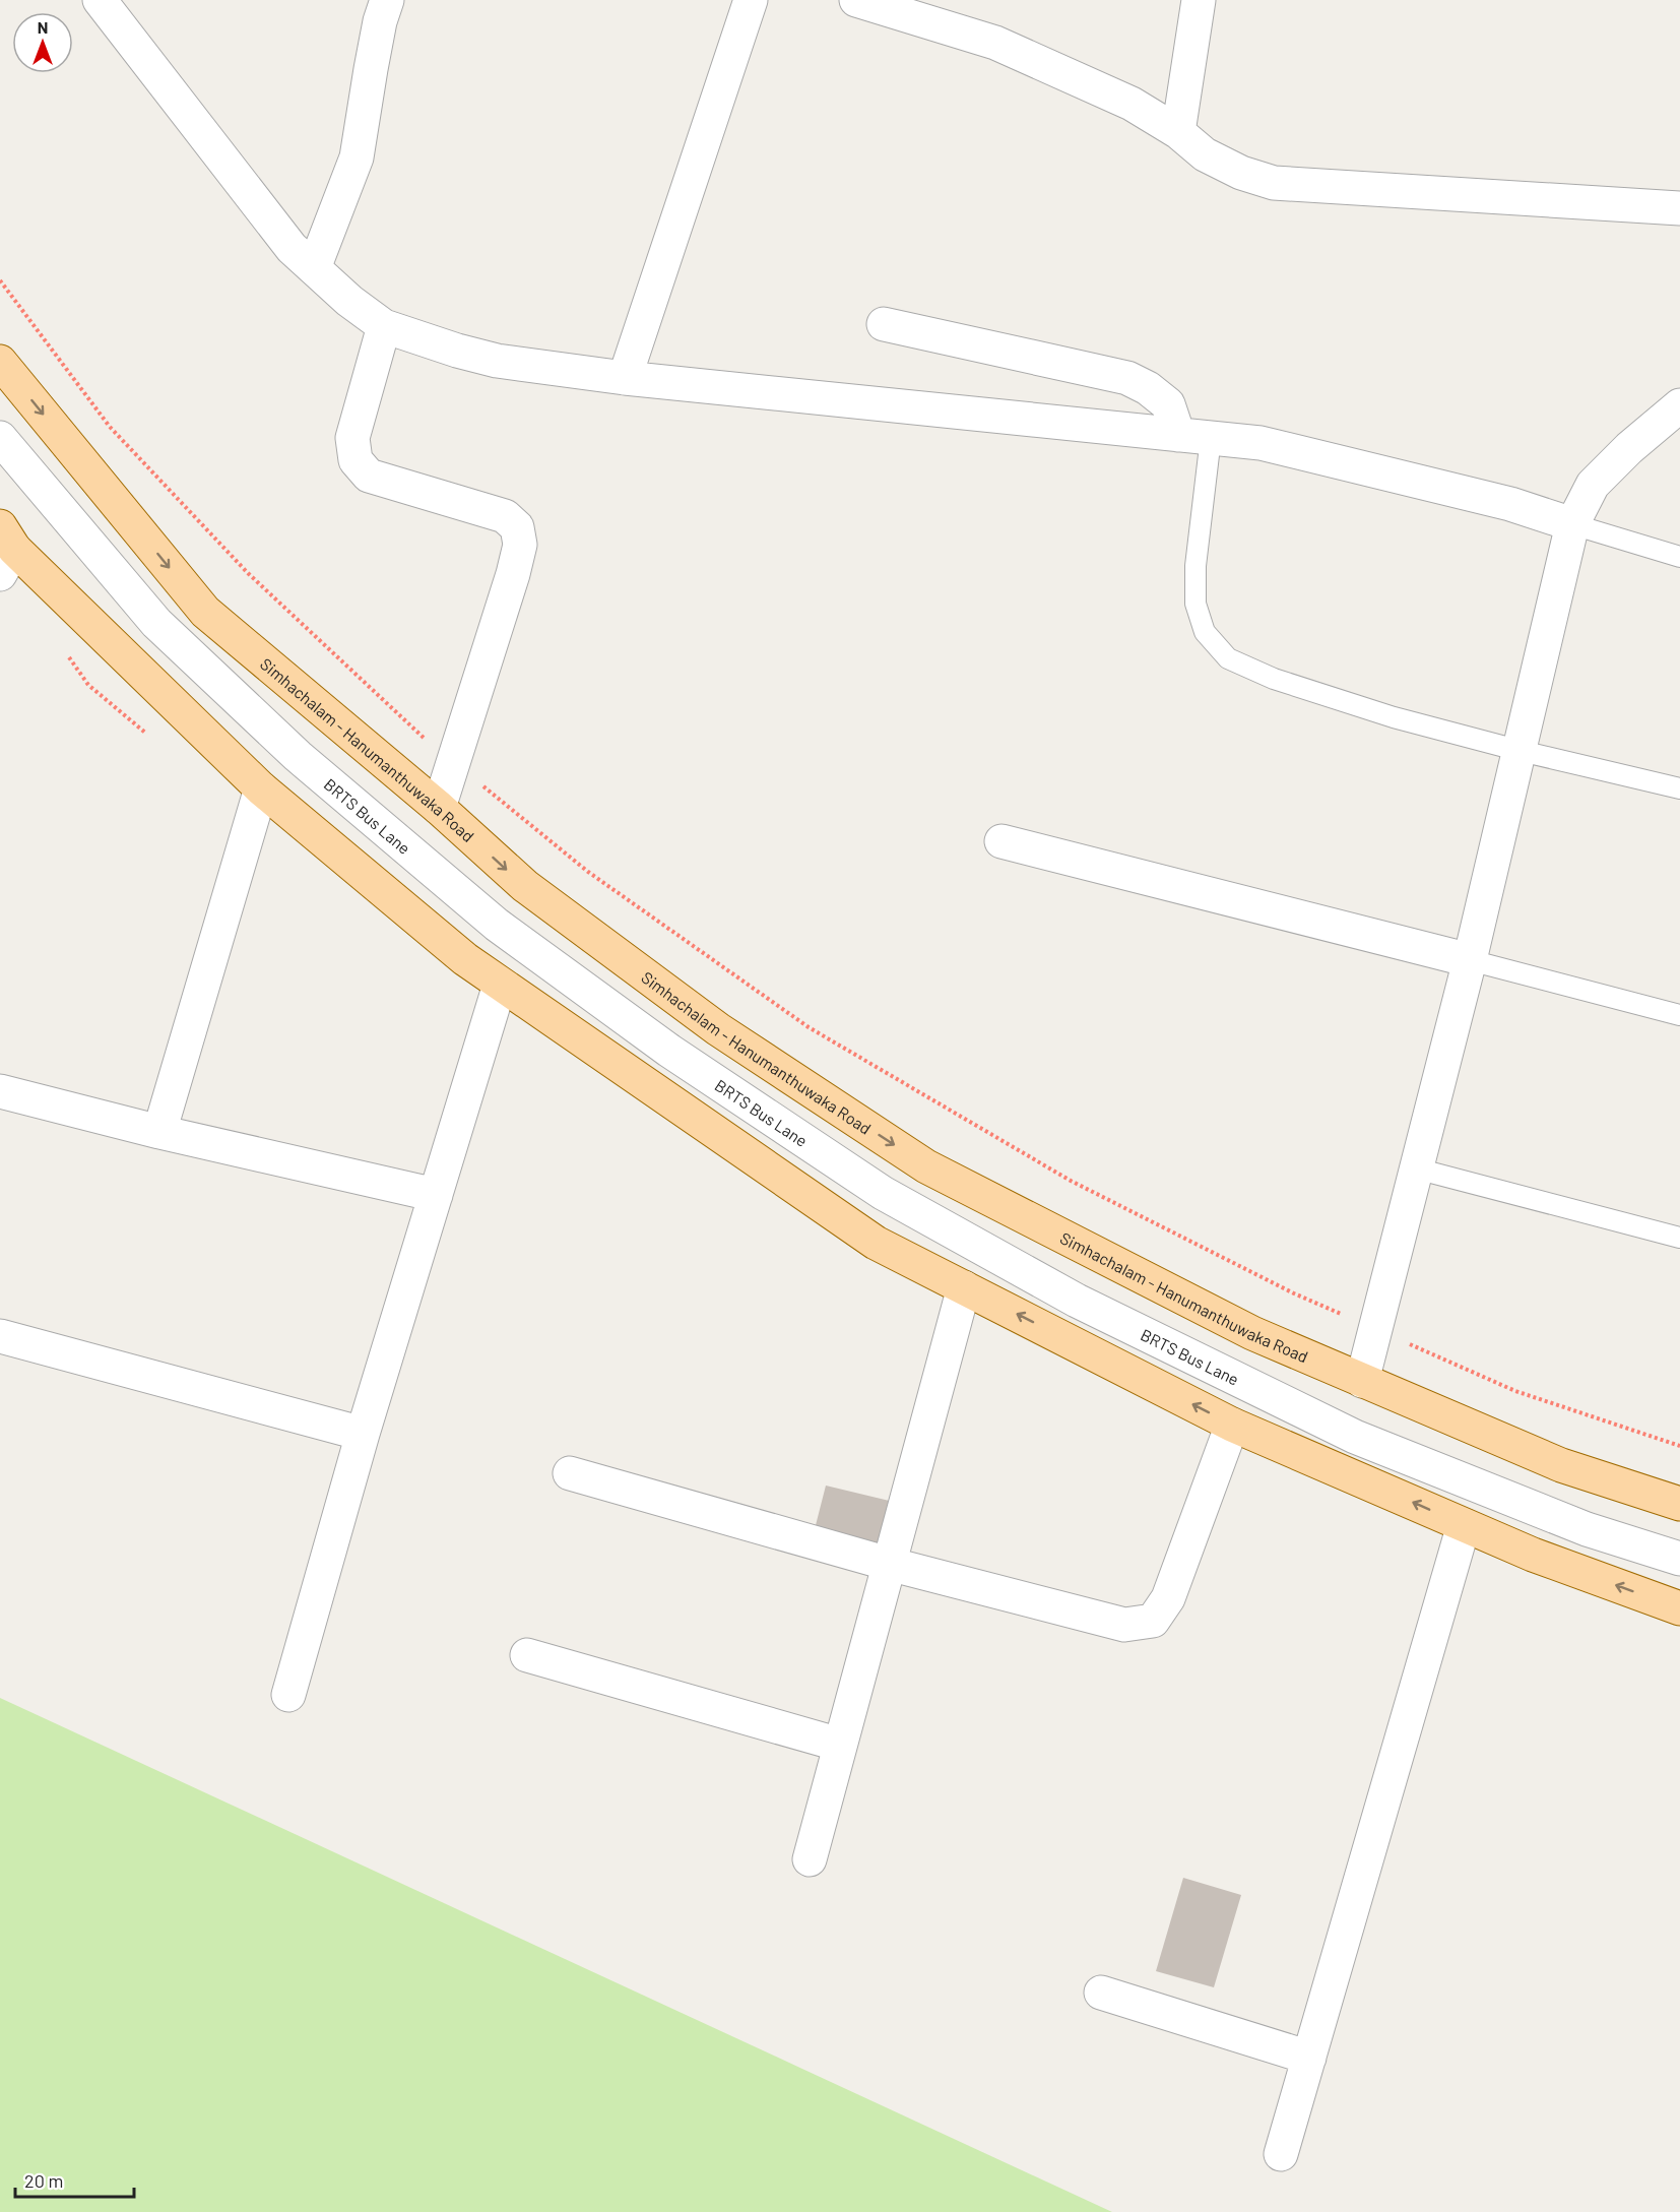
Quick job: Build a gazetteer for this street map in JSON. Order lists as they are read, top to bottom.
{
  "streets": {
    "main road": ["Simhachalam - Hanumanthuwaka Road"],
    "street": ["BRTS Bus Lane"]
  },
  "scale_bar": "20 m",
  "north": "top"
}
